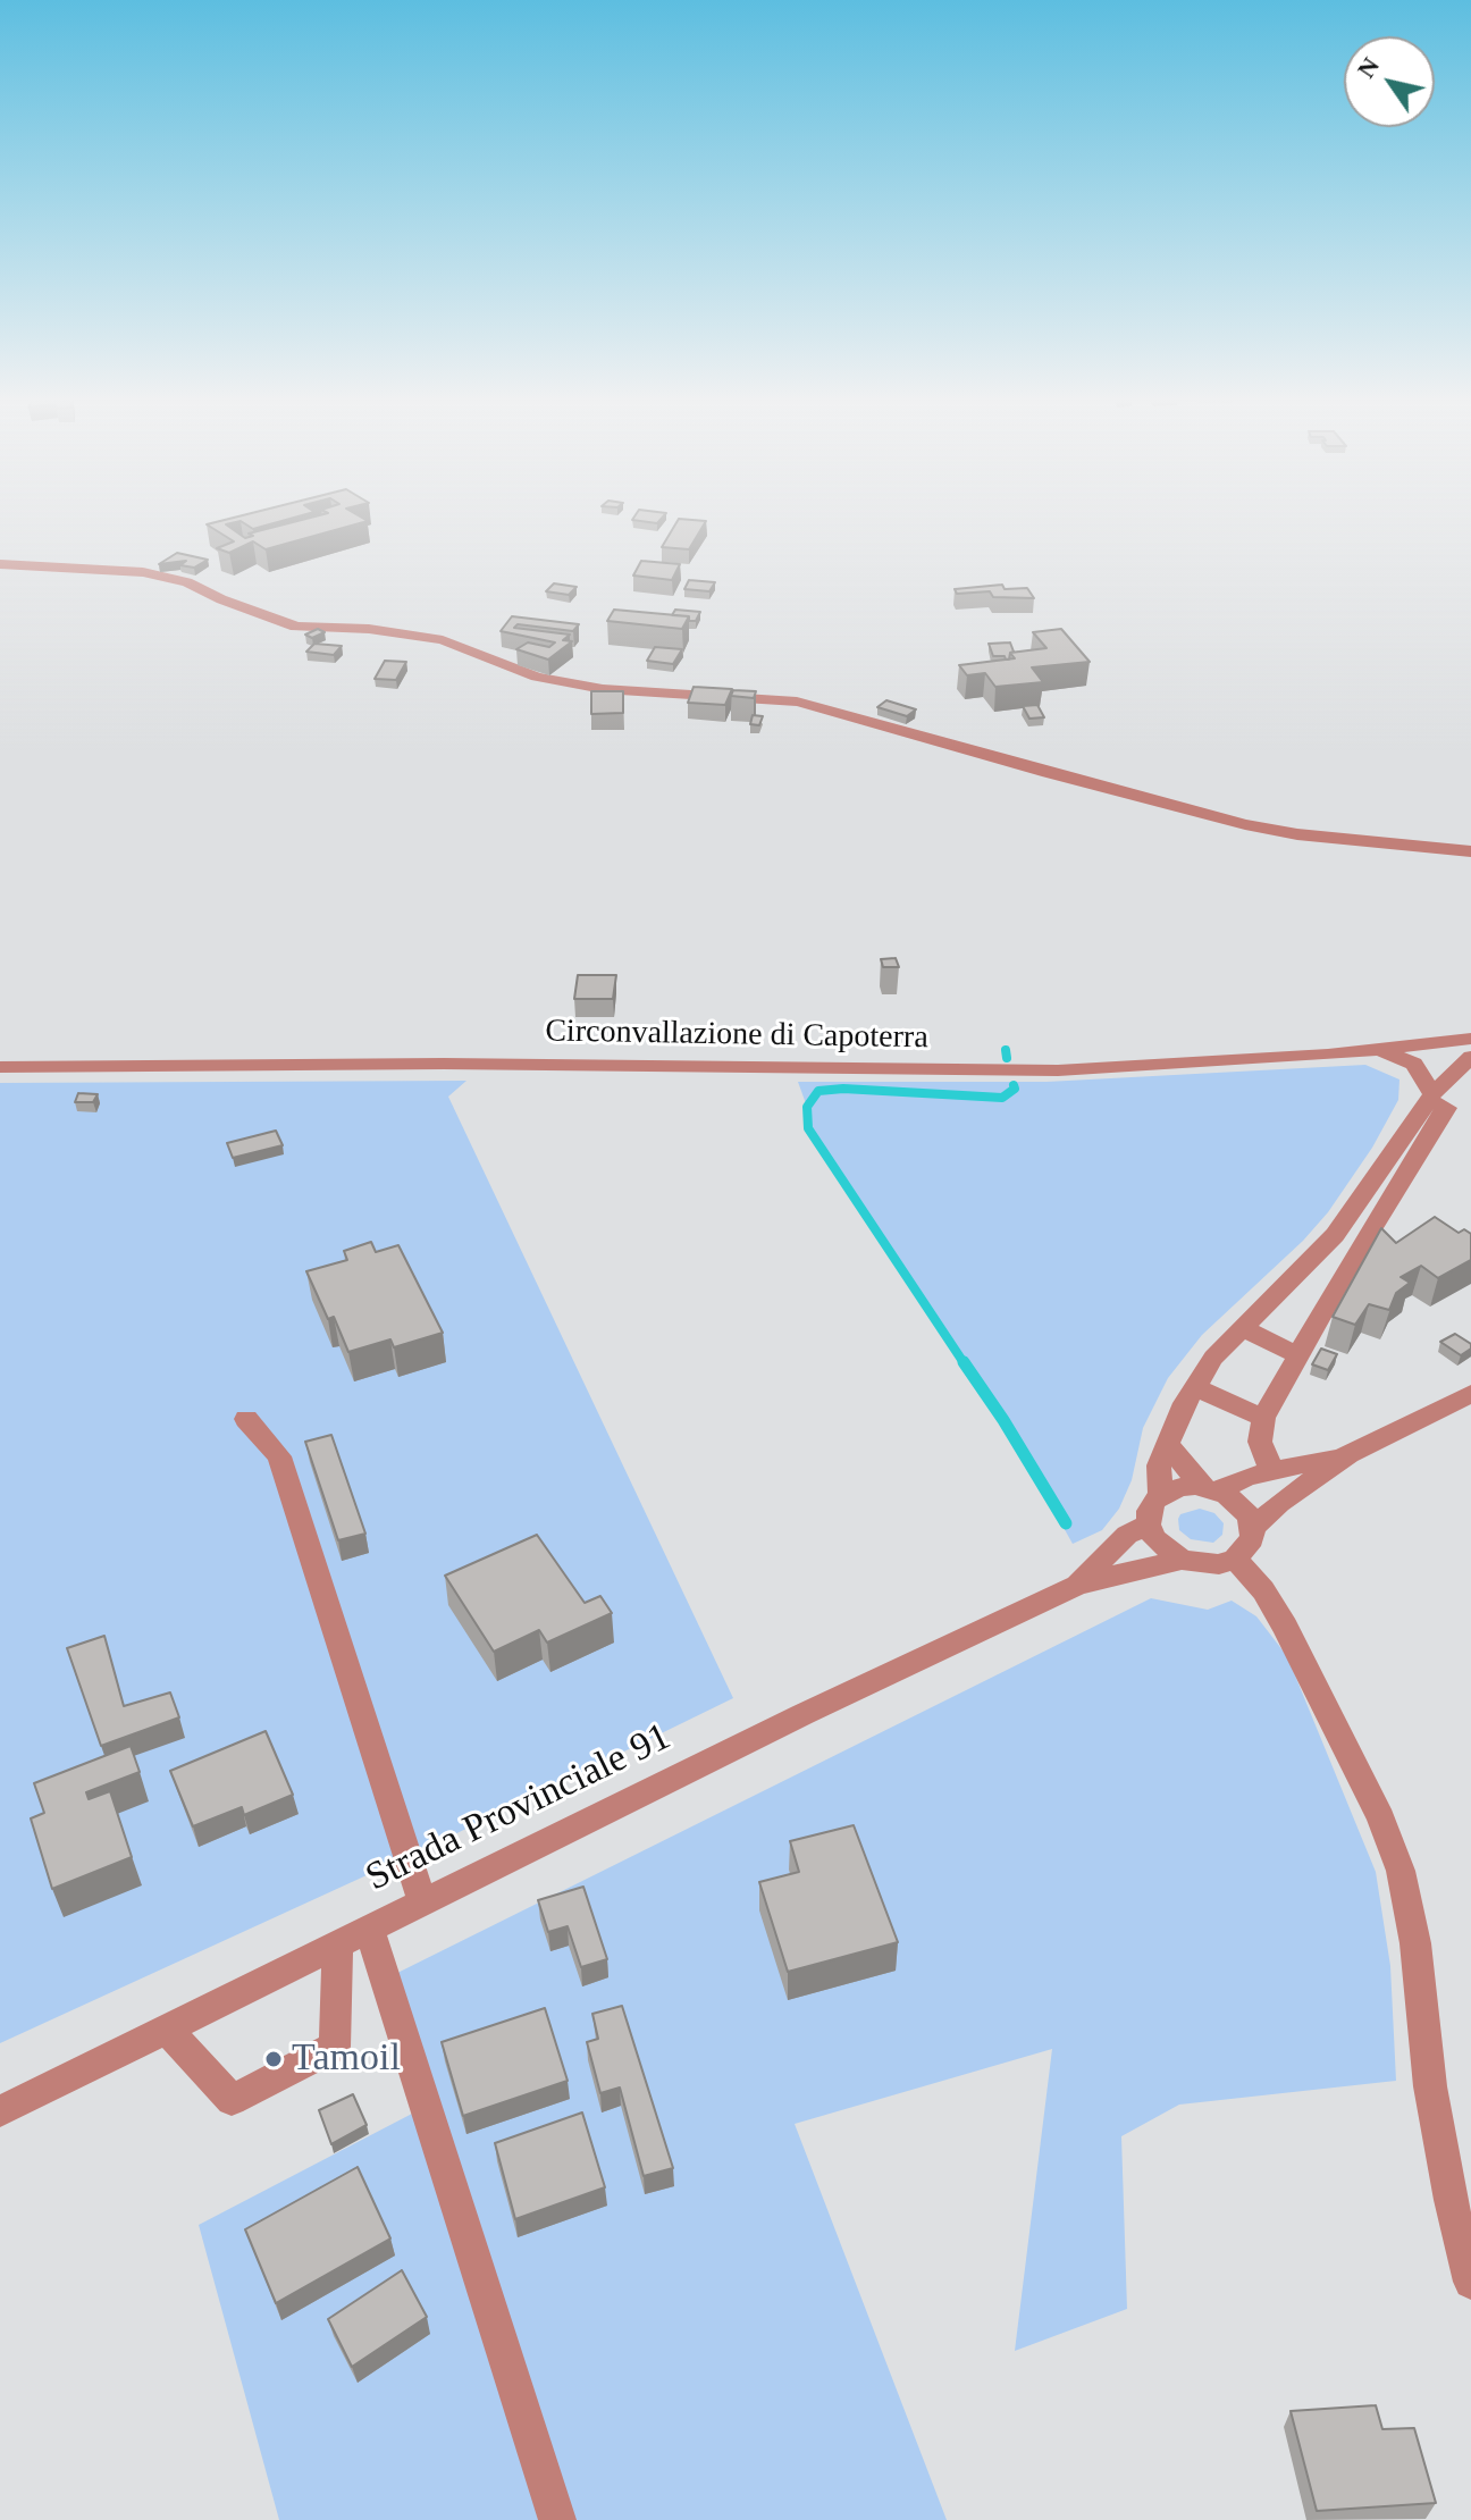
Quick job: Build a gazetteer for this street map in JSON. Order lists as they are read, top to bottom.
{
  "streets": {
    "street": ["Circonvallazione di Capoterra", "Strada Provinciale 91"]
  },
  "places": ["Tamoil"],
  "north": "top left"
}
